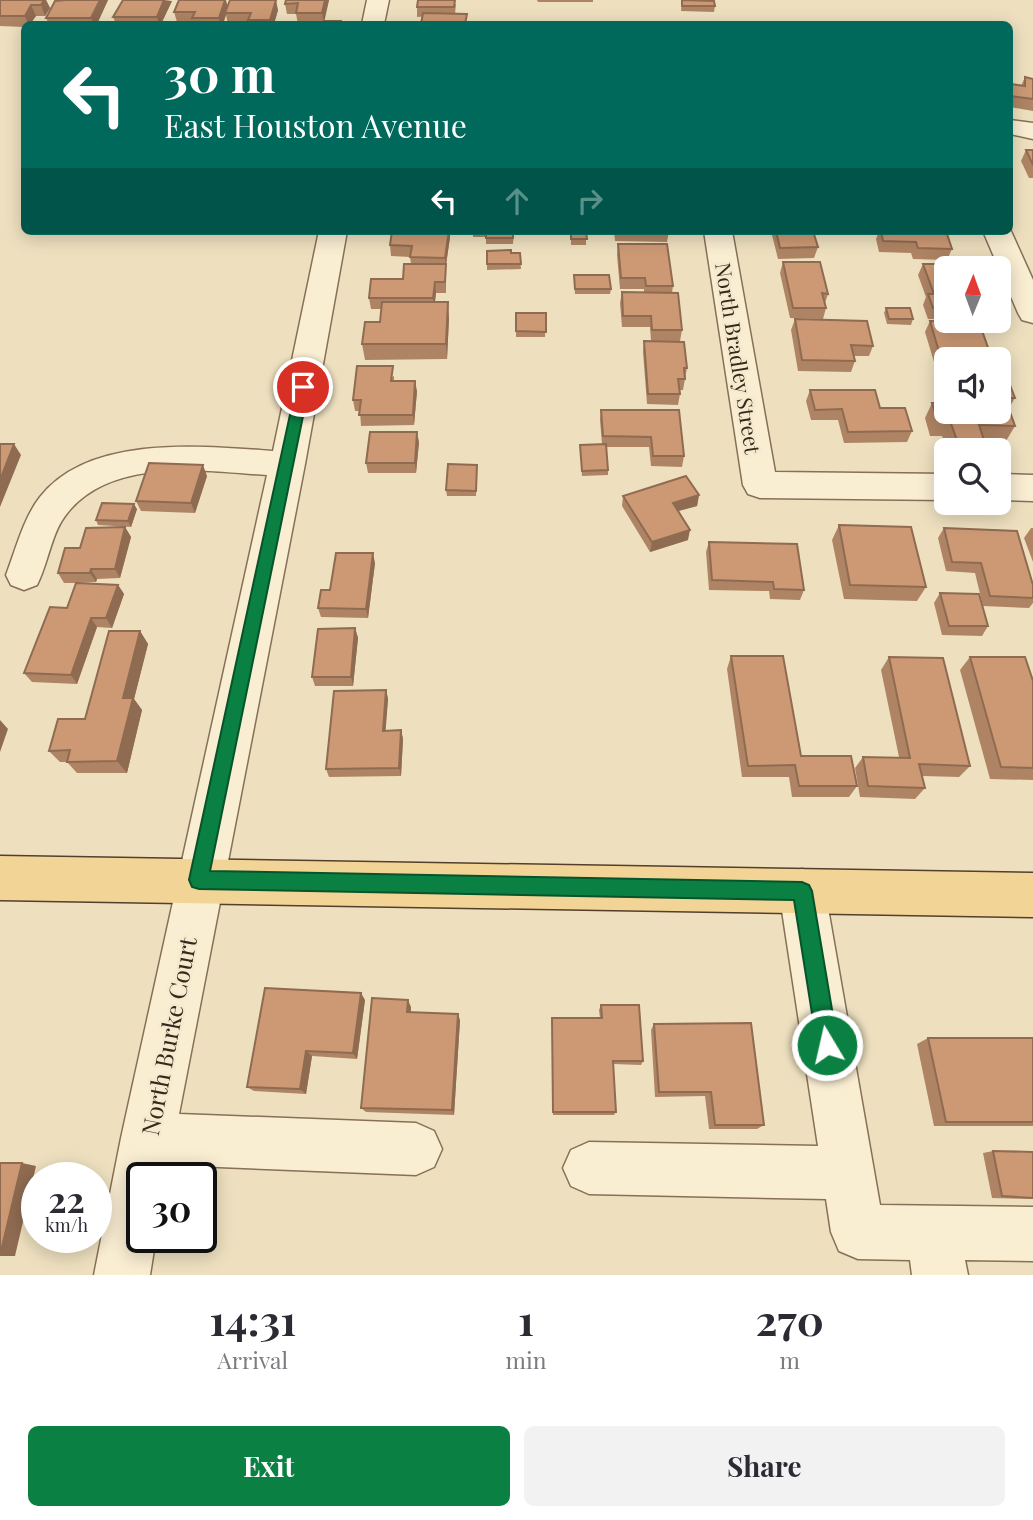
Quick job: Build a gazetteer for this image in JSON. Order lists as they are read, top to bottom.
{
  "streets": {
    "street": ["North Bradley Street", "North Burke Court"]
  },
  "north": "top",
  "page": {
    "turn": ["30 m", "East Houston Avenue"],
    "speed": "22 km/h",
    "limit": "30",
    "eta": [
      "14:31",
      "Arrival",
      "1",
      "min",
      "270",
      "m"
    ],
    "buttons": ["Exit", "Share"]
  }
}
